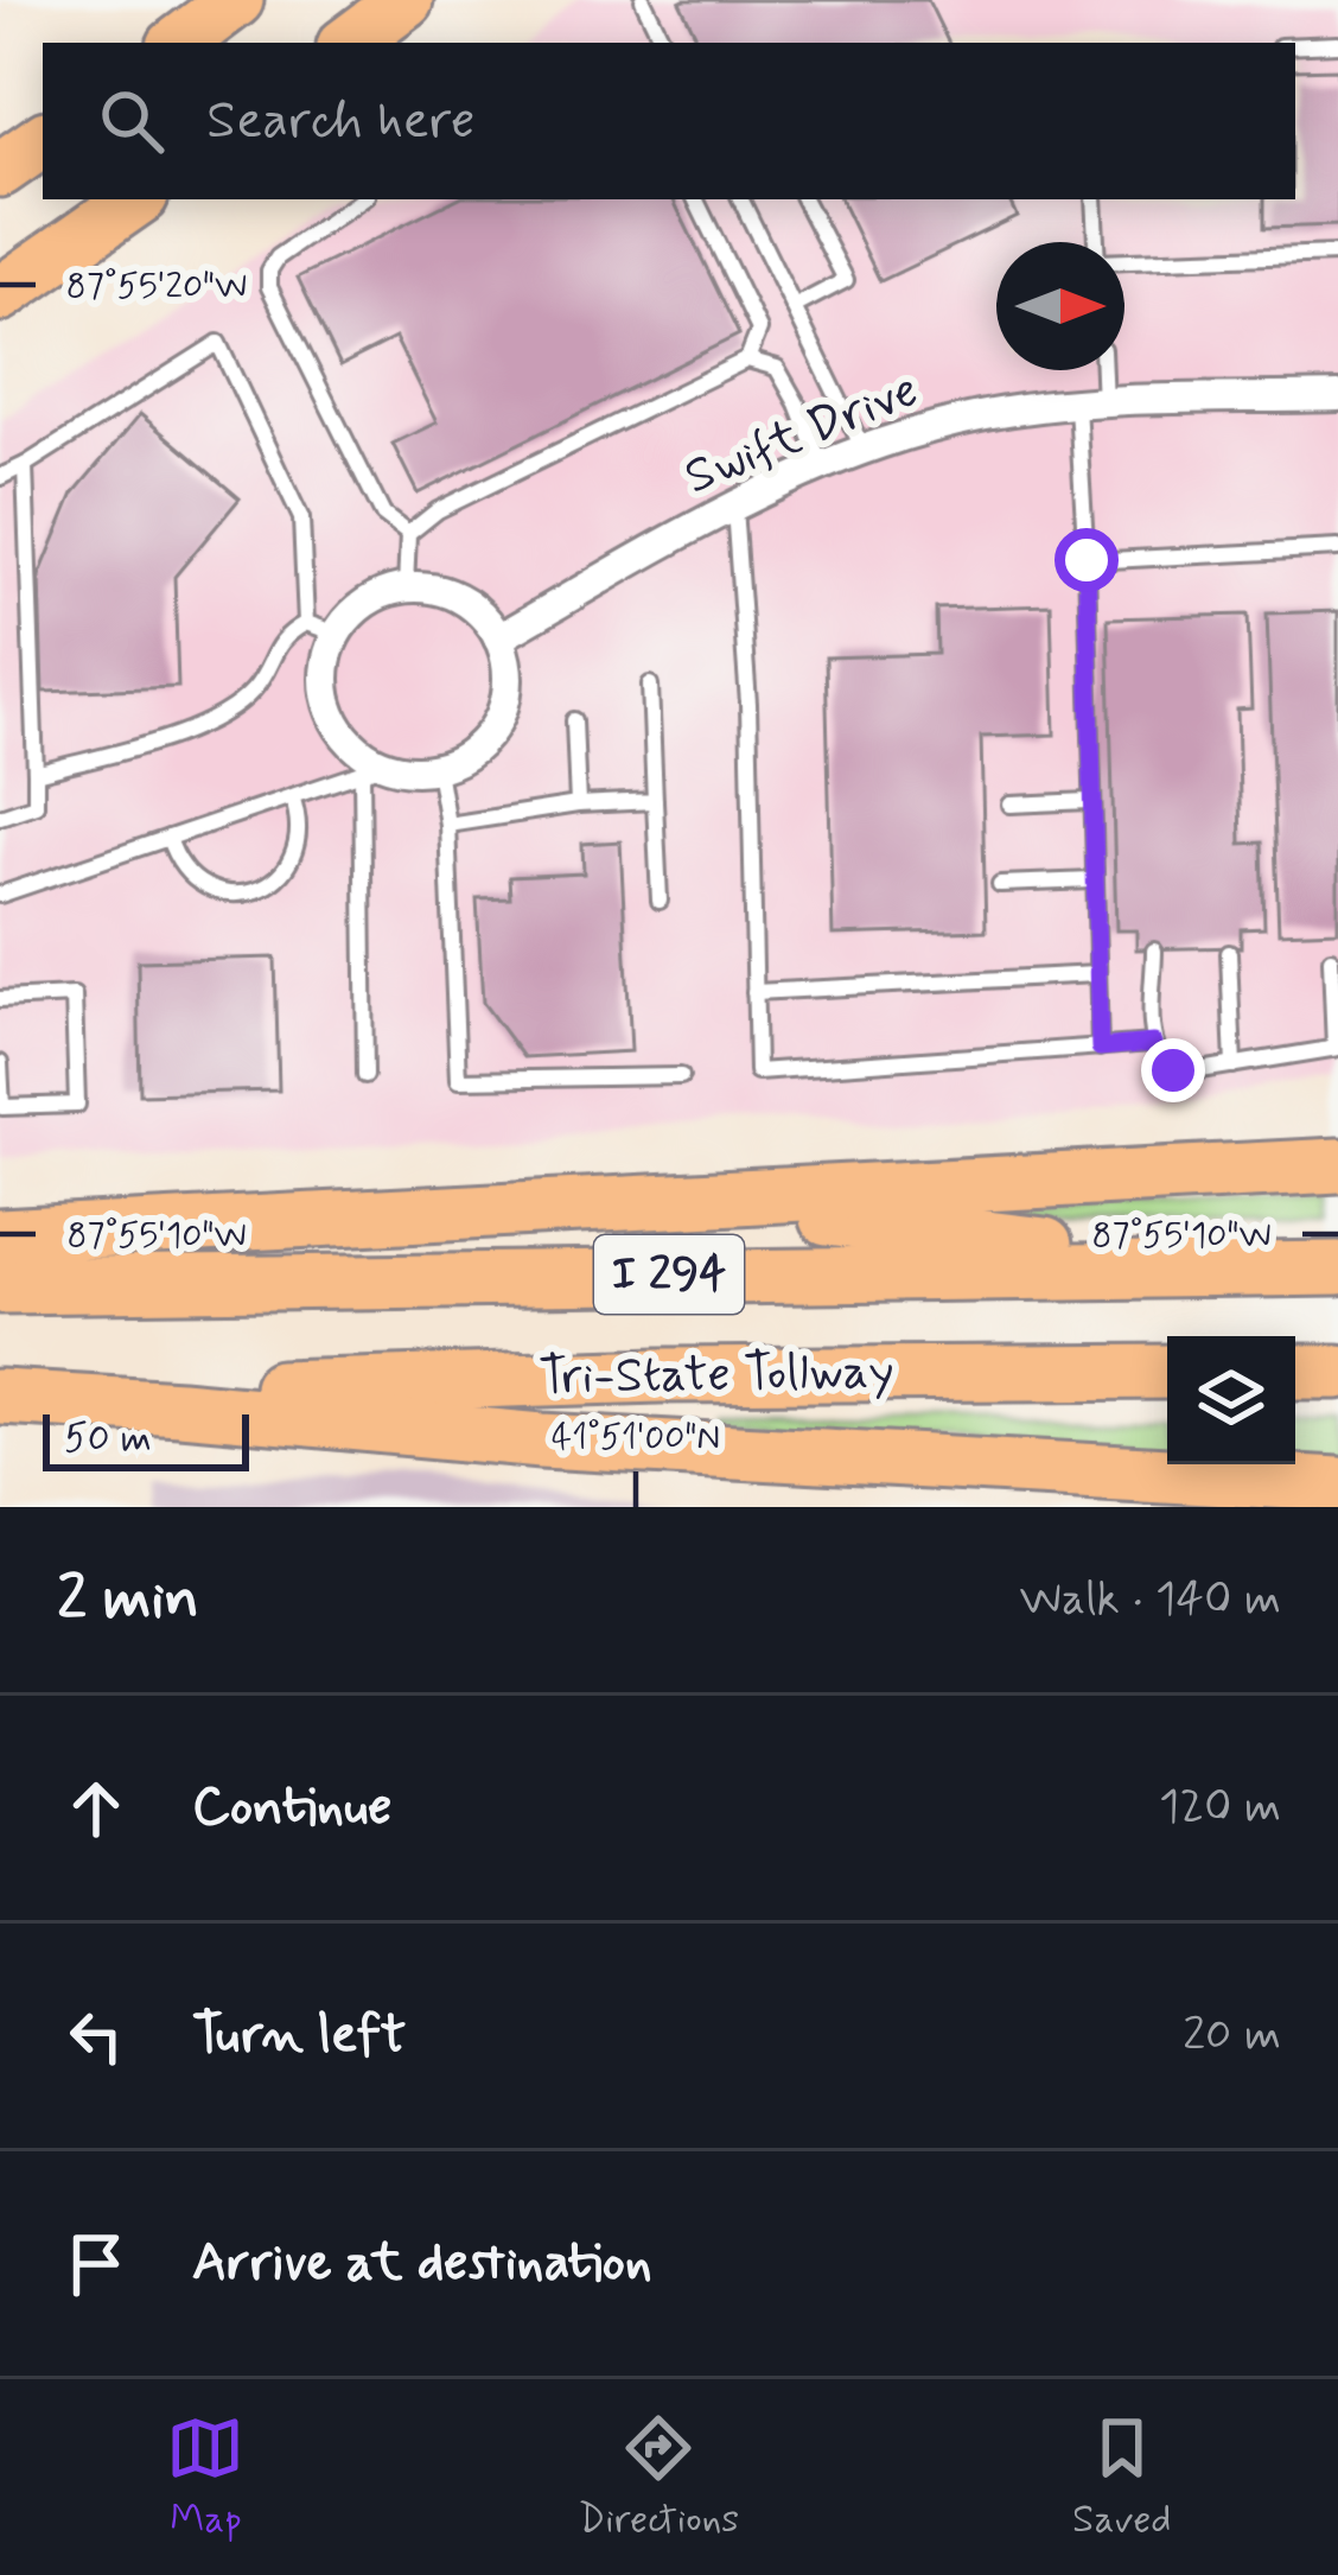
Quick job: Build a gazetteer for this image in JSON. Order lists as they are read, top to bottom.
{
  "streets": {
    "highway": ["I 294", "Tri-State Tollway"],
    "street": ["Swift Drive"]
  },
  "scale_bar": "50 m",
  "north": "right",
  "page": {
    "search": "Search here",
    "scale": "50 m",
    "heading": ["2 min", "Walk · 140 m"],
    "list": [
      ["Continue", "120 m"],
      ["Turn left", "20 m"],
      "Arrive at destination"
    ],
    "nav": ["Map", "Directions", "Saved"]
  },
  "coordinates": ["87°55'20\"W", "87°55'10\"W", "41°51'00\"N"]
}
